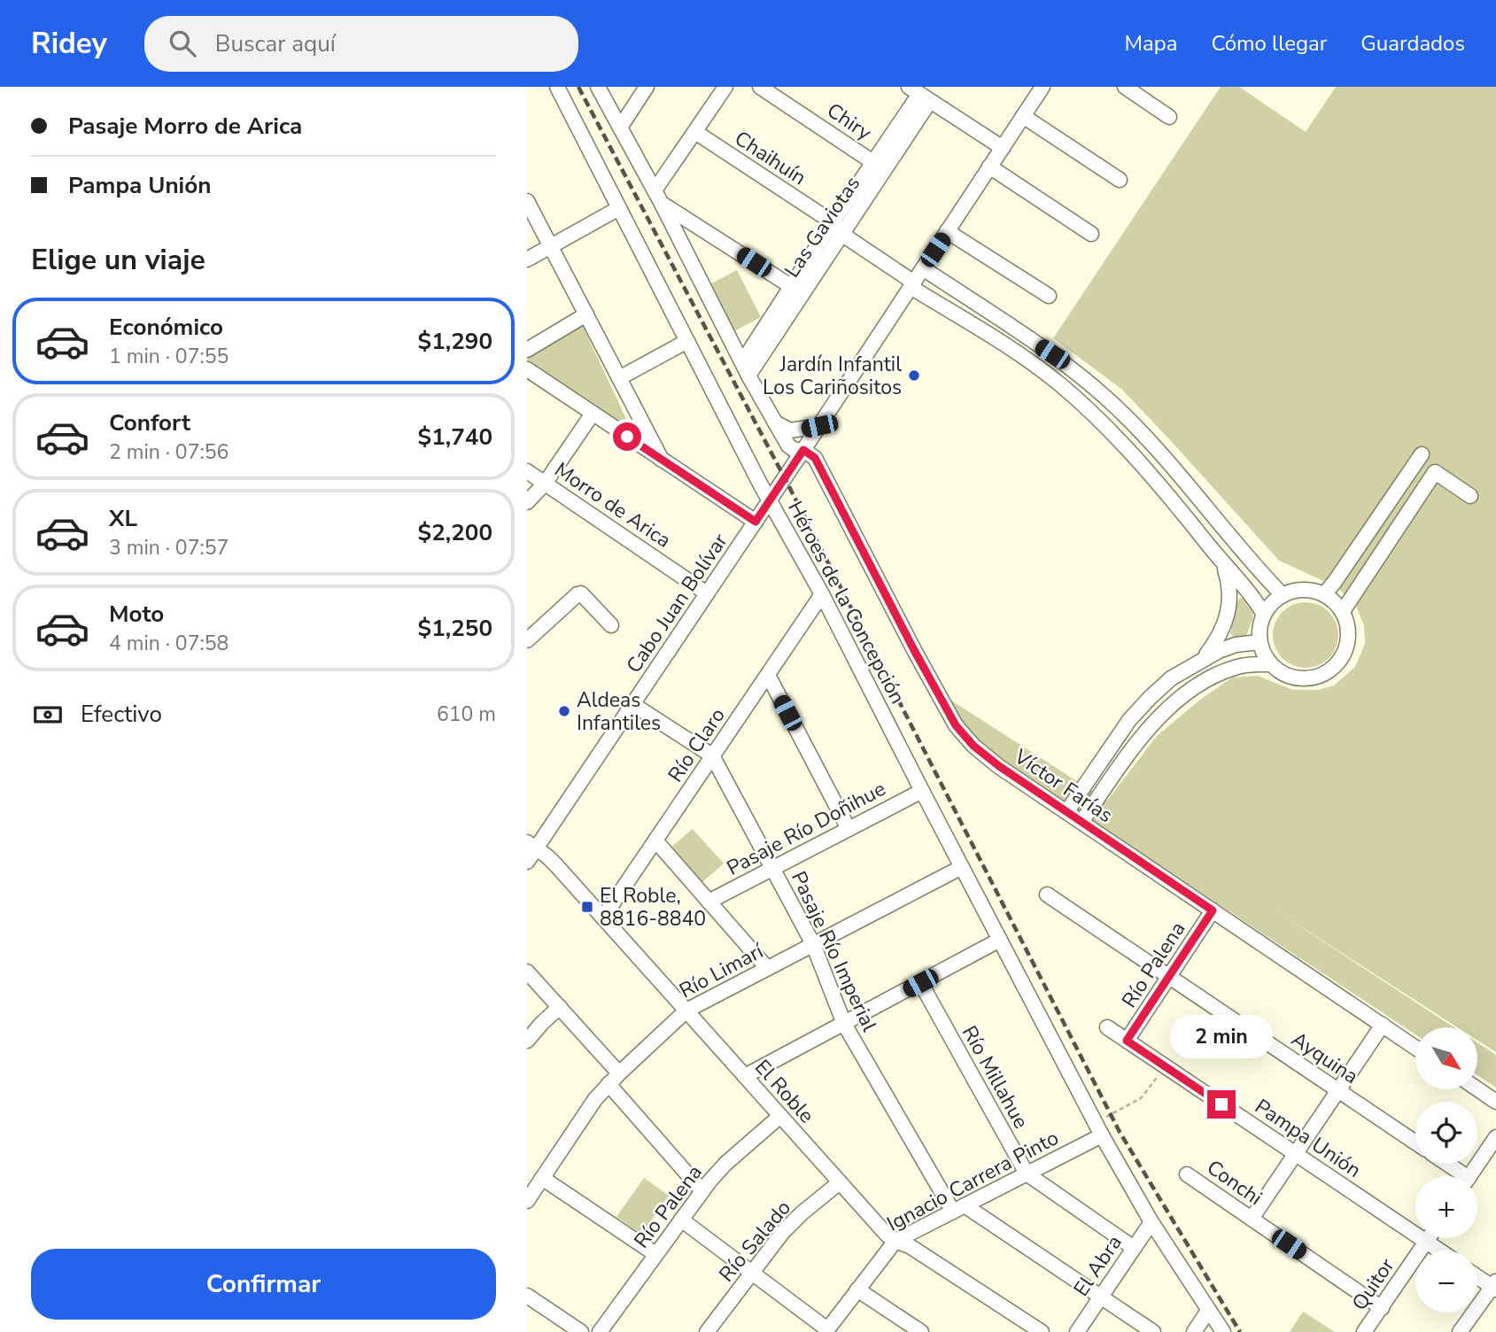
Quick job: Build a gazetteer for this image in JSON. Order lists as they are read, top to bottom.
{
  "streets": {
    "street": [
      "Chiry",
      "Chaihuín",
      "Las Gaviotas",
      "Morro de Arica",
      "Héroes de la Concepción",
      "Cabo Juan Bolívar",
      "Río Claro",
      "Víctor Farías",
      "Pasaje Río Doñihue",
      "Pasaje Río Imperial",
      "Río Palena",
      "Río Limarí",
      "Ayquina",
      "Río Millahue",
      "El Roble",
      "Pampa Unión",
      "Ignacio Carrera Pinto",
      "Conchi",
      "Río Salado",
      "El Abra",
      "Quitor"
    ]
  },
  "crossings": [
    ["Chiry", "Las Gaviotas"],
    ["Chaihuín", "Las Gaviotas"],
    ["Chaihuín", "Cabo Juan Bolívar"],
    ["Morro de Arica", "Cabo Juan Bolívar"],
    ["Héroes de la Concepción", "Cabo Juan Bolívar"],
    ["Héroes de la Concepción", "Río Claro"],
    ["Héroes de la Concepción", "Pasaje Río Doñihue"],
    ["Héroes de la Concepción", "Río Limarí"],
    ["Héroes de la Concepción", "Ignacio Carrera Pinto"],
    ["Héroes de la Concepción", "El Abra"],
    ["Cabo Juan Bolívar", "Víctor Farías"],
    ["Cabo Juan Bolívar", "Pasaje Río Imperial"],
    ["Cabo Juan Bolívar", "El Roble"],
    ["Río Claro", "Pasaje Río Imperial"],
    ["Río Claro", "El Roble"],
    ["Víctor Farías", "Río Palena"],
    ["Pasaje Río Doñihue", "Pasaje Río Imperial"],
    ["Pasaje Río Imperial", "Río Limarí"],
    ["Pasaje Río Imperial", "Ignacio Carrera Pinto"],
    ["Pasaje Río Imperial", "El Abra"],
    ["Río Palena", "Ayquina"],
    ["Río Palena", "El Roble"],
    ["Río Palena", "Pampa Unión"],
    ["Río Limarí", "El Roble"],
    ["Río Millahue", "Ignacio Carrera Pinto"],
    ["Río Millahue", "El Abra"],
    ["El Roble", "Ignacio Carrera Pinto"],
    ["El Roble", "Río Salado"],
    ["Pampa Unión", "Quitor"],
    ["Conchi", "Quitor"]
  ],
  "places": {
    "other": ["Jardín Infantil Los Cariñositos", "Aldeas Infantiles"],
    "transit": ["El Roble, 8816-8840"]
  },
  "north": "bottom right",
  "page": {
    "header": "Ridey",
    "search": "Buscar aquí",
    "nav": ["Mapa", "Cómo llegar", "Guardados"],
    "banner": ["Pasaje Morro de Arica", "Pampa Unión"],
    "heading": "Elige un viaje",
    "list": [
      {
        "name": "Económico",
        "note": "1 min · 07:55",
        "value": "$1,290"
      },
      {
        "name": "Confort",
        "note": "2 min · 07:56",
        "value": "$1,740"
      },
      {
        "name": "XL",
        "note": "3 min · 07:57",
        "value": "$2,200"
      },
      {
        "name": "Moto",
        "note": "4 min · 07:58",
        "value": "$1,250"
      }
    ],
    "pay": ["Efectivo", "610 m"],
    "bubble": "2 min",
    "map_buttons": ["+", "−"],
    "buttons": "Confirmar"
  }
}
